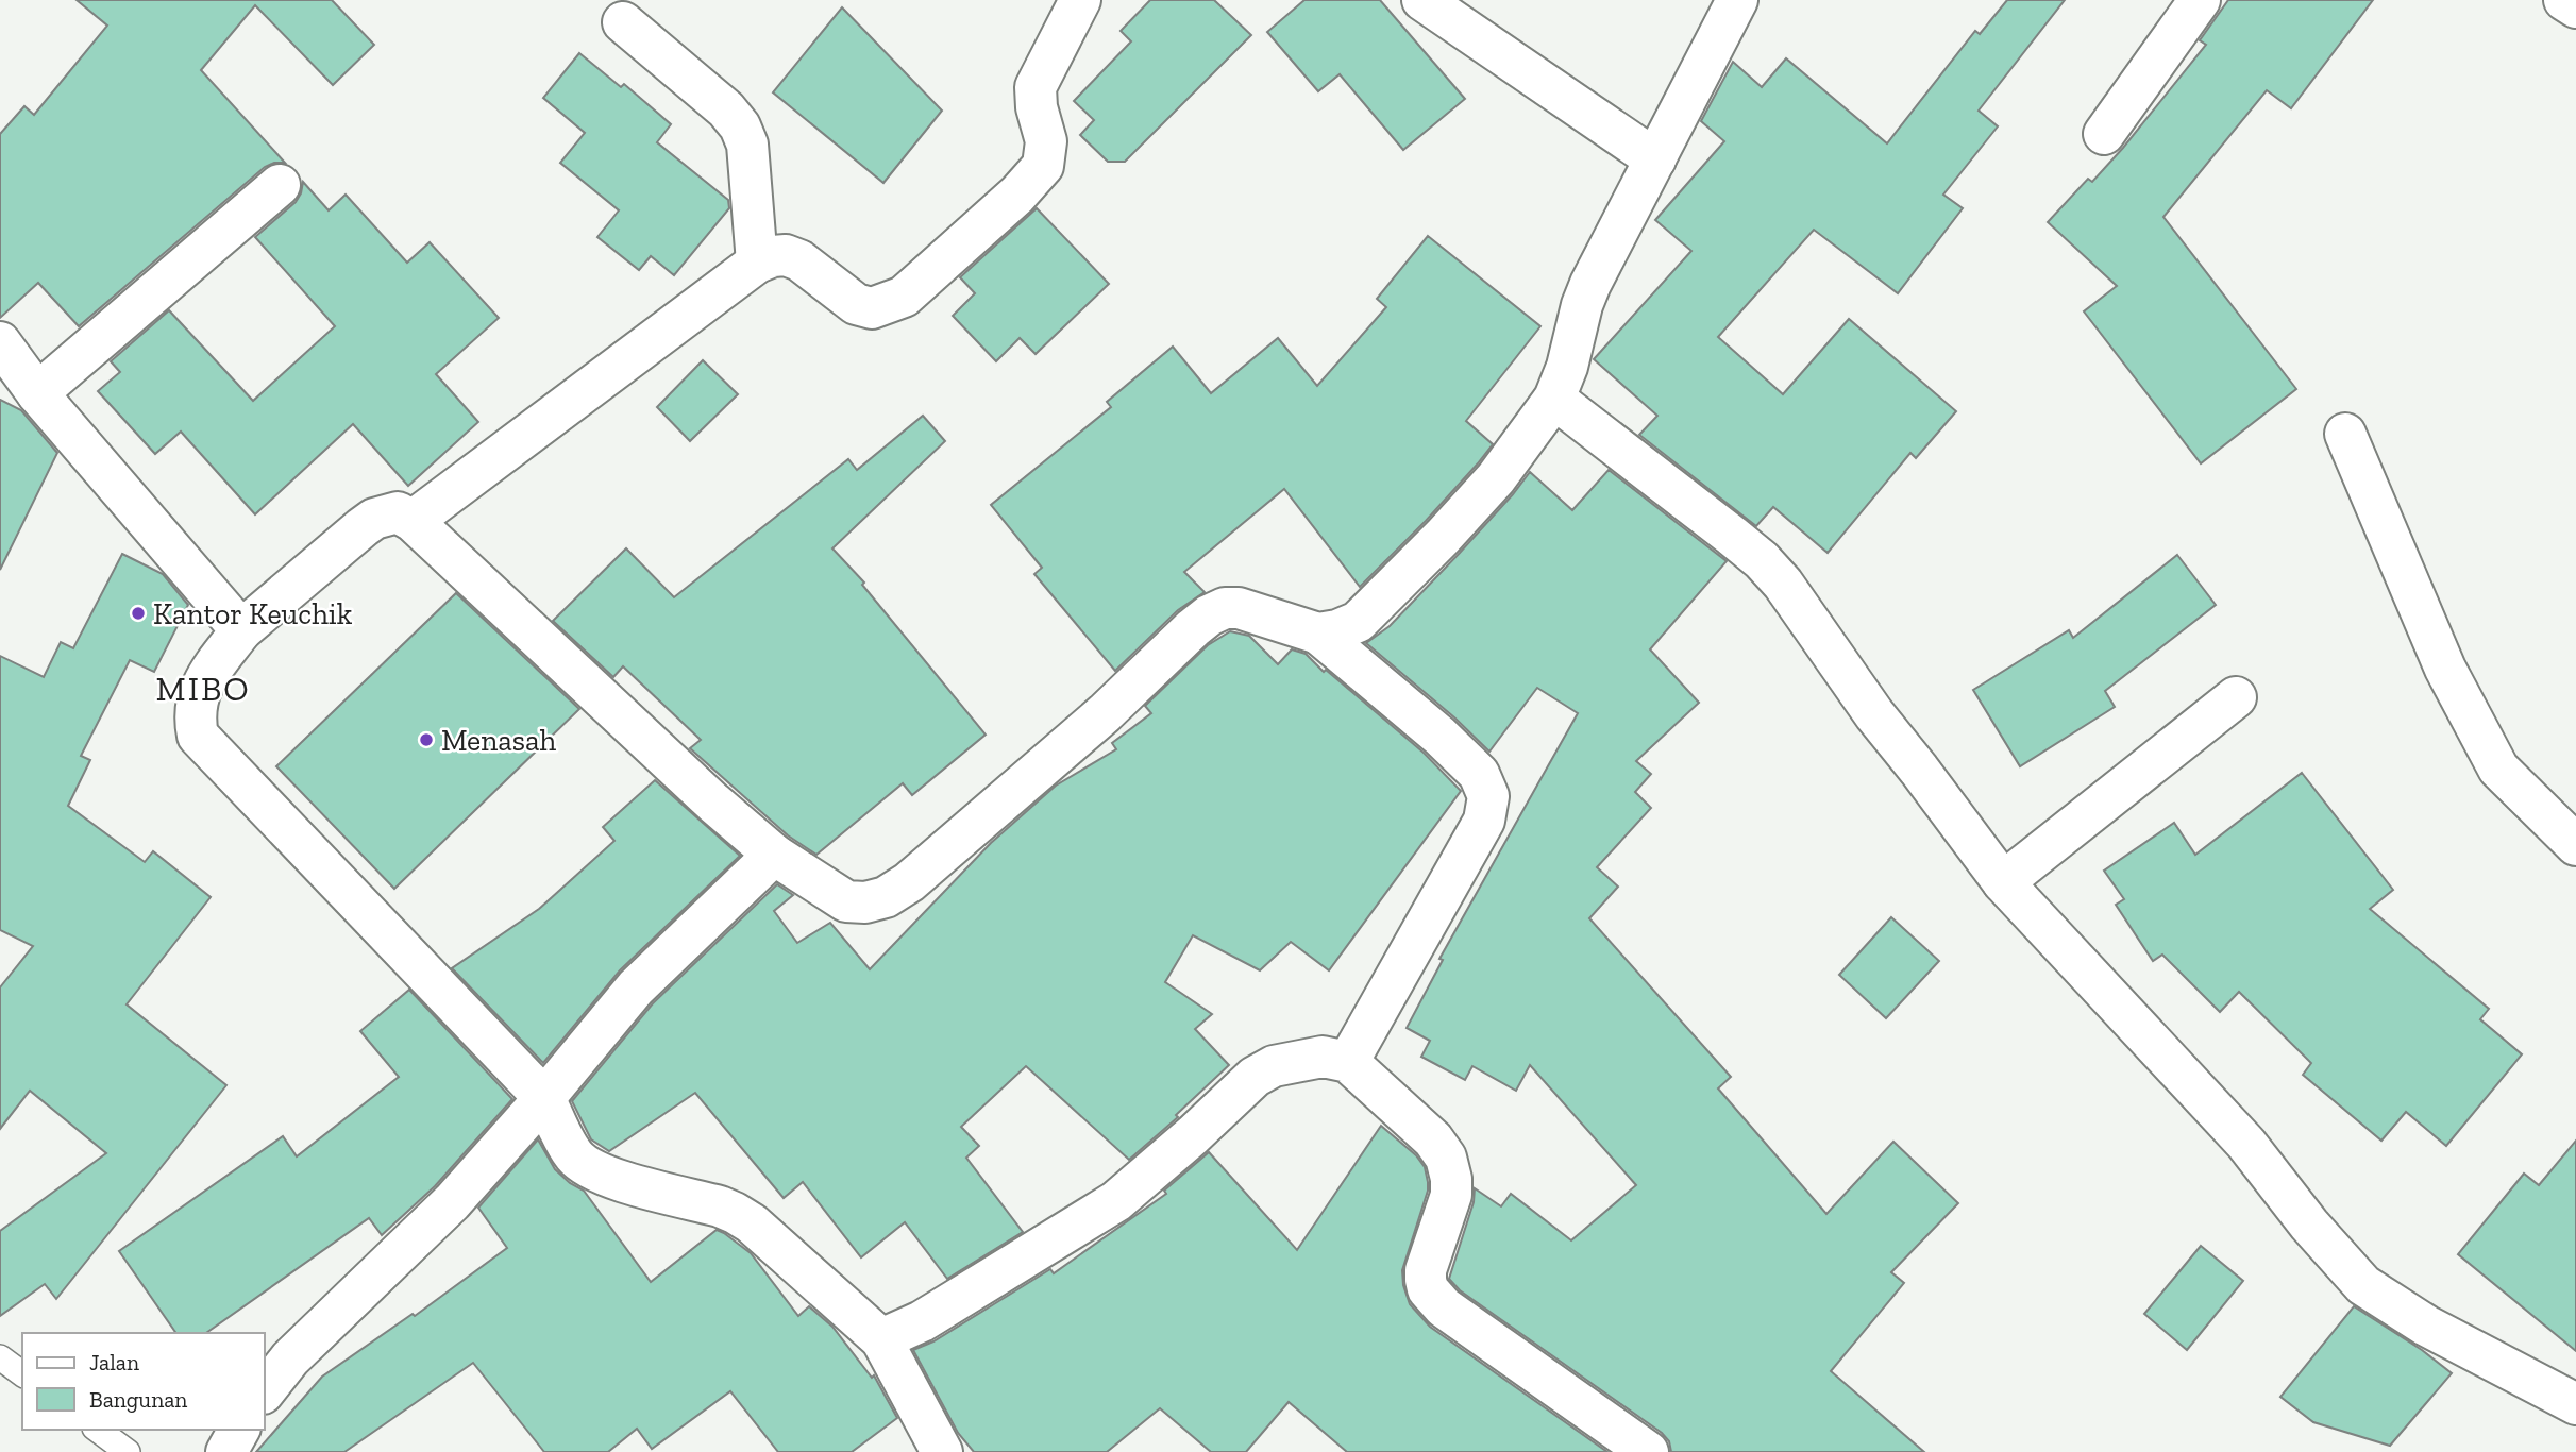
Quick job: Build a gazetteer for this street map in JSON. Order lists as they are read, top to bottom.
{
  "districts": ["MIBO"],
  "places": ["Kantor Keuchik", "Menasah"],
  "legend": ["Jalan", "Bangunan"]
}
